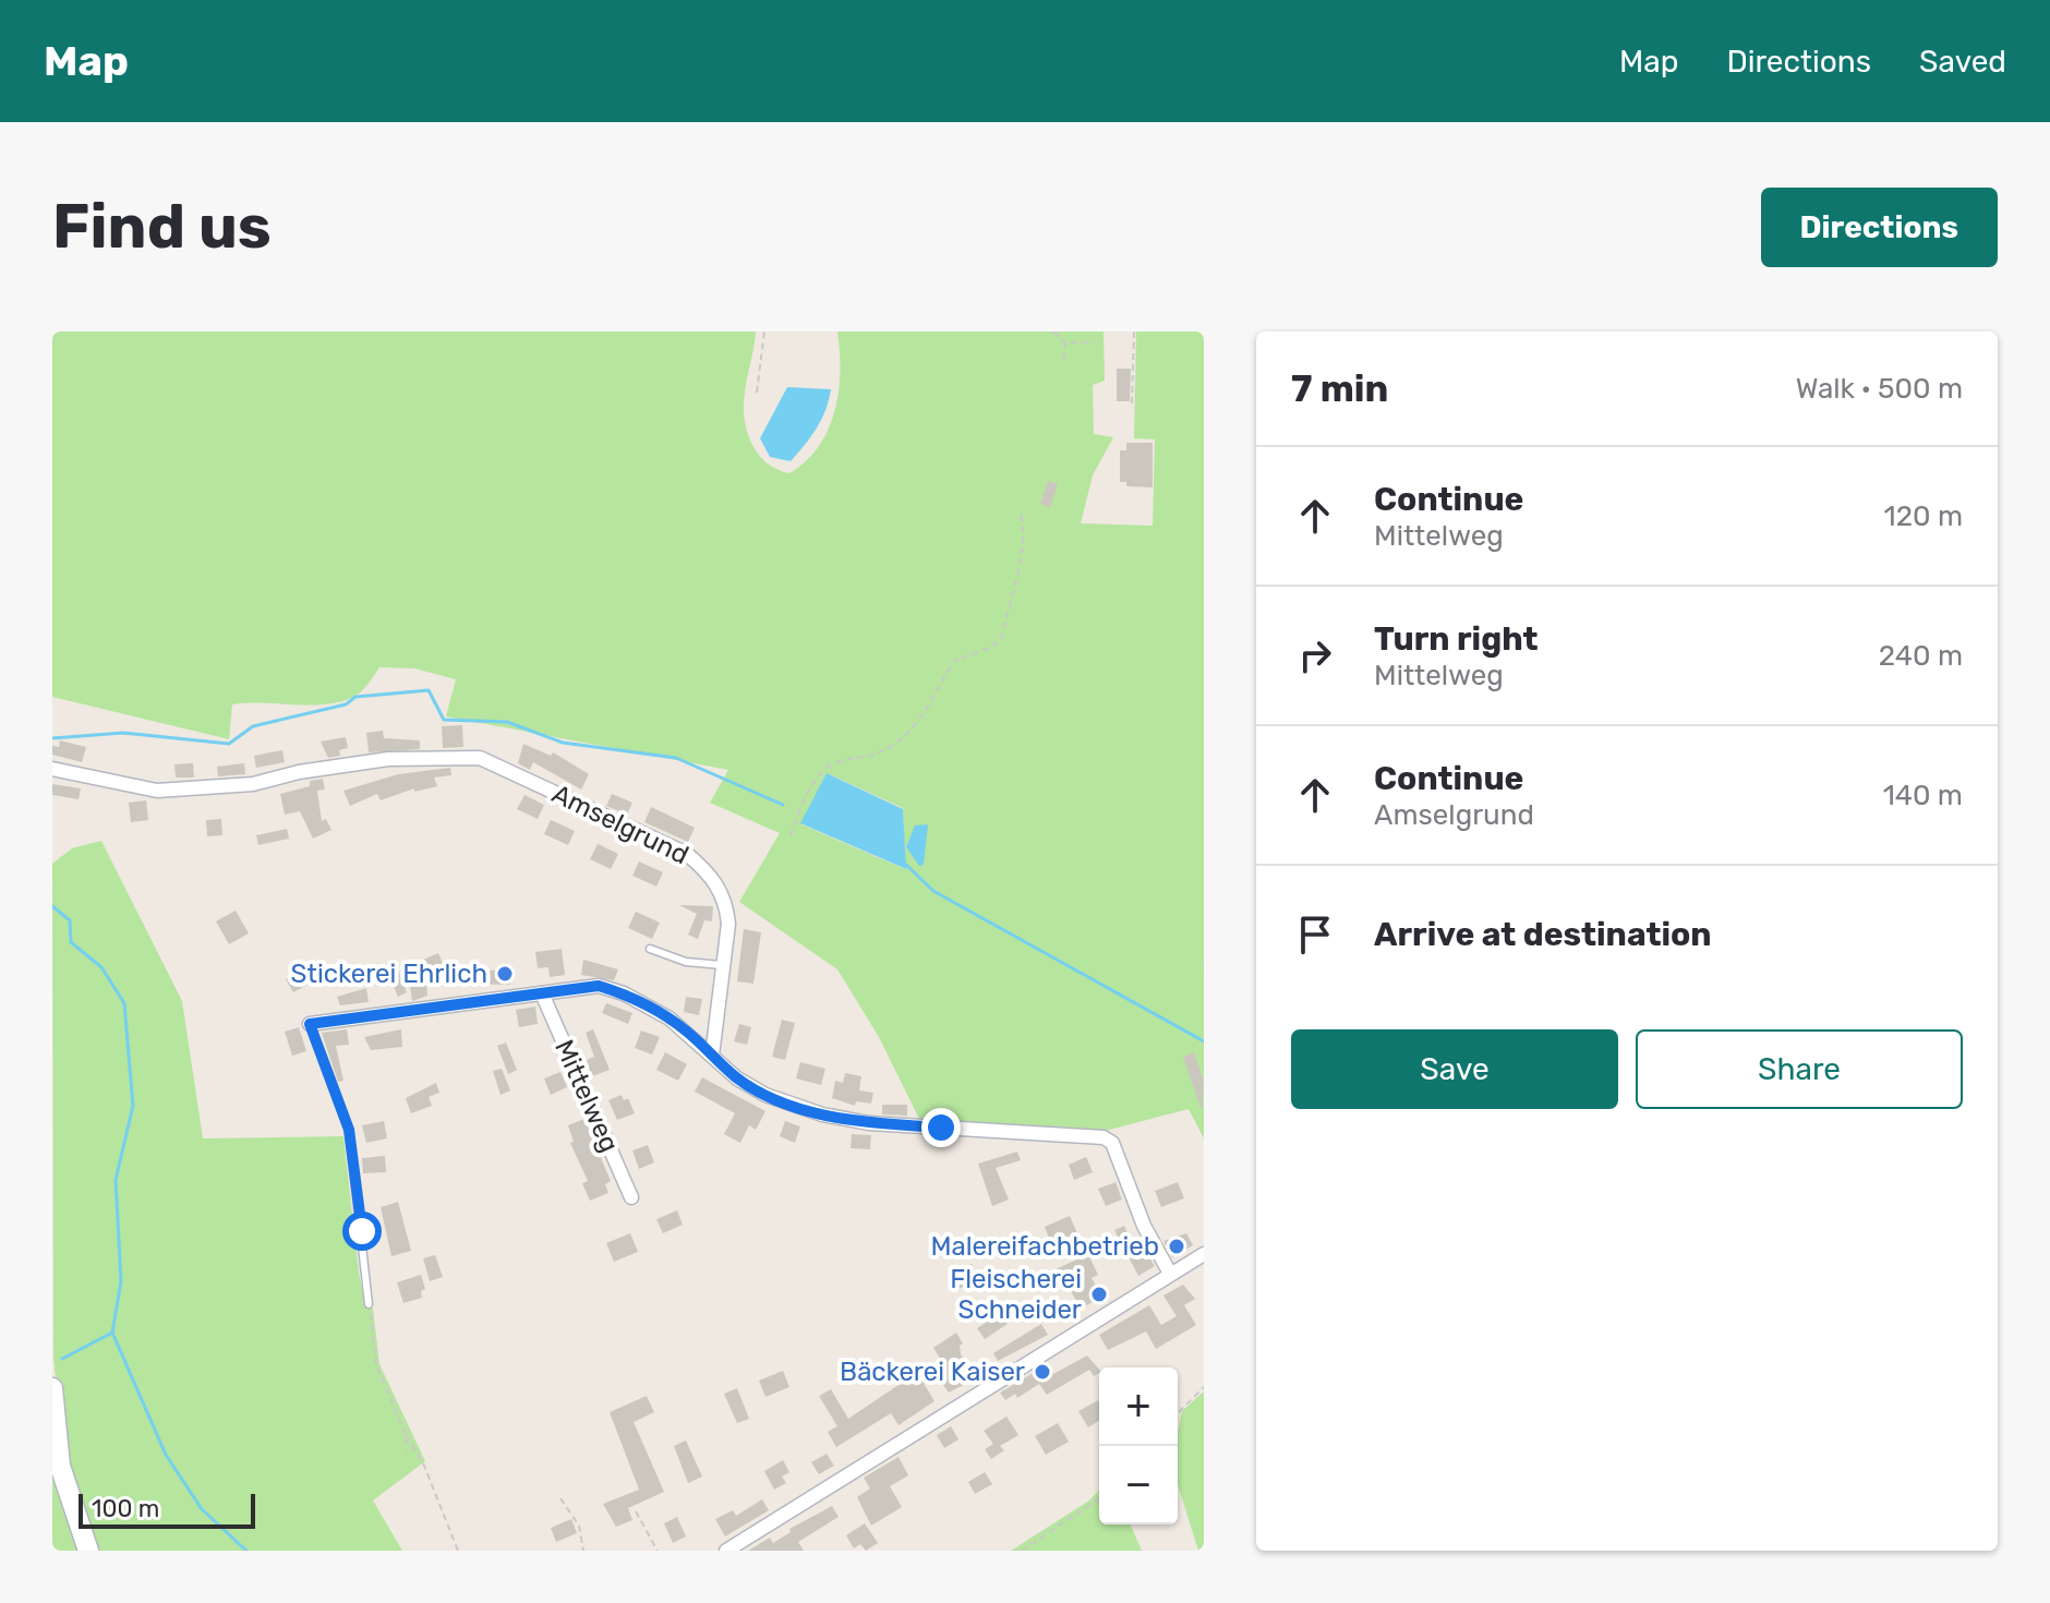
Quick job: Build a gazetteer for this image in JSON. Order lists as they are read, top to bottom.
{
  "streets": {
    "street": ["Amselgrund", "Mittelweg"]
  },
  "places": [
    "Stickerei Ehrlich",
    "Malereifachbetrieb",
    "Fleischerei Schneider",
    "Bäckerei Kaiser"
  ],
  "scale_bar": "100 m",
  "page": {
    "header": "Map",
    "nav": ["Map", "Directions", "Saved"],
    "buttons": [
      "Directions",
      ["Save", "Share"]
    ],
    "title": "Find us",
    "heading": ["7 min", "Walk · 500 m"],
    "list": [
      ["Continue", "Mittelweg", "120 m"],
      ["Turn right", "Mittelweg", "240 m"],
      ["Continue", "Amselgrund", "140 m"],
      "Arrive at destination"
    ],
    "map_buttons": ["+", "−"],
    "scale": "100 m"
  }
}
